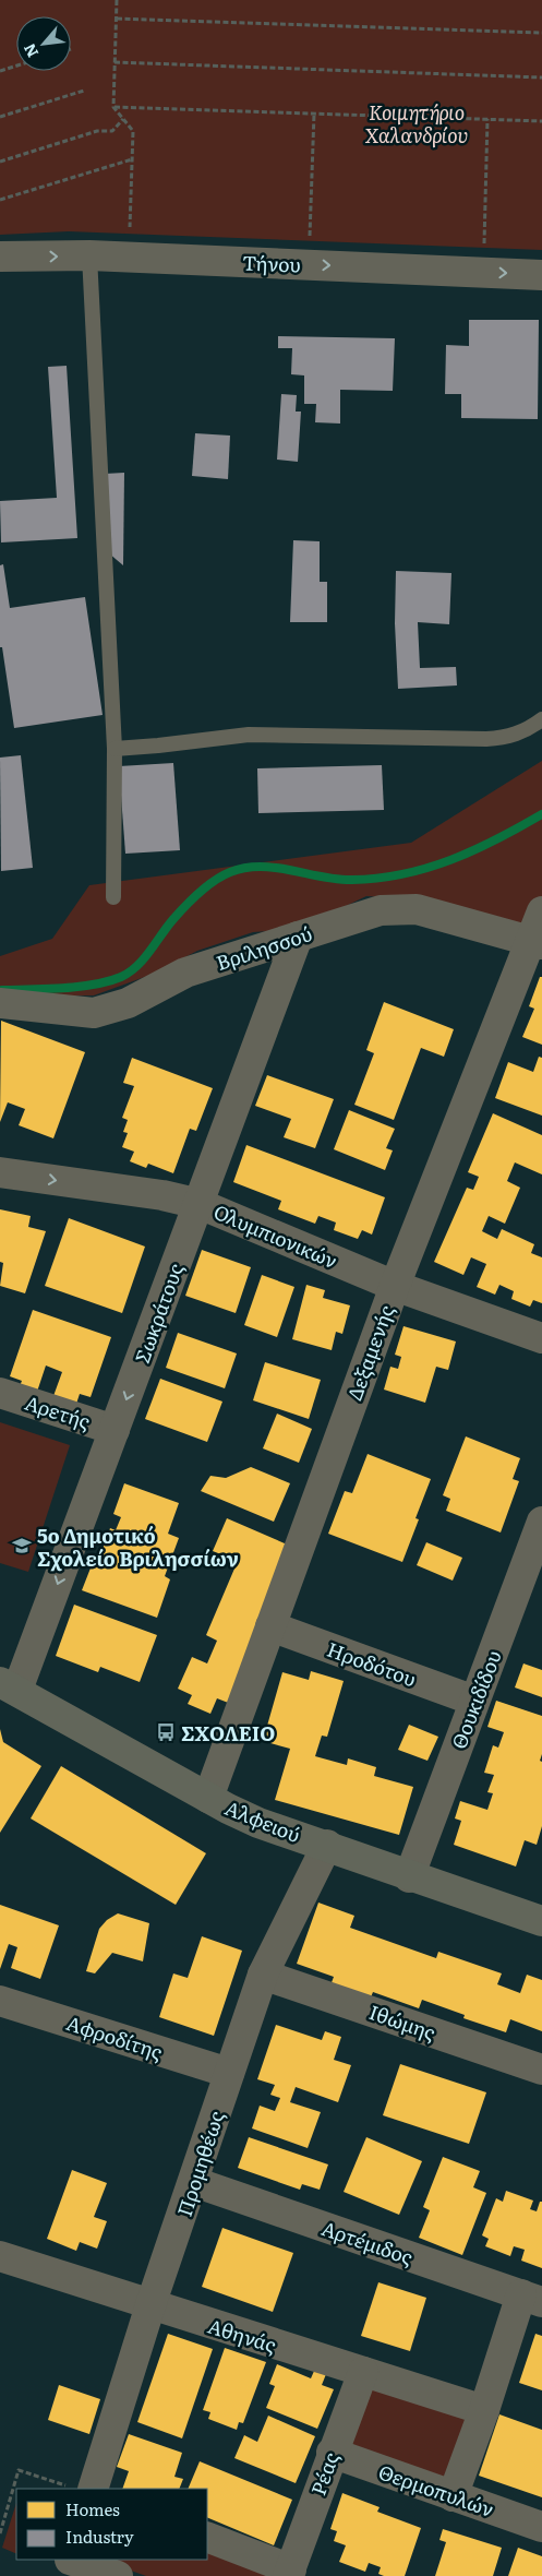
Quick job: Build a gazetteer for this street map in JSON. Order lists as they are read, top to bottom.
{
  "streets": {
    "street": [
      "Τήνου",
      "Βριλησσού",
      "Ολυμπιονικών",
      "Σωκράτους",
      "Δεξαμενής",
      "Αρετής",
      "Ηροδότου",
      "Θουκιδίδου",
      "Αλφειού",
      "Ιθώμης",
      "Αφροδίτης",
      "Προμηθέως",
      "Αρτέμιδος",
      "Αθηνάς",
      "Ρέας",
      "Θερμοπυλών"
    ]
  },
  "crossings": [
    ["Βριλησσού", "Σωκράτους"],
    ["Βριλησσού", "Δεξαμενής"],
    ["Ολυμπιονικών", "Σωκράτους"],
    ["Ολυμπιονικών", "Δεξαμενής"],
    ["Σωκράτους", "Αρετής"],
    ["Σωκράτους", "Αλφειού"],
    ["Δεξαμενής", "Ηροδότου"],
    ["Δεξαμενής", "Αλφειού"],
    ["Ηροδότου", "Θουκιδίδου"],
    ["Θουκιδίδου", "Αλφειού"],
    ["Αλφειού", "Προμηθέως"],
    ["Ιθώμης", "Προμηθέως"],
    ["Αφροδίτης", "Προμηθέως"],
    ["Προμηθέως", "Αρτέμιδος"],
    ["Προμηθέως", "Αθηνάς"],
    ["Αθηνάς", "Ρέας"],
    ["Ρέας", "Θερμοπυλών"]
  ],
  "one_way": ["Τήνου", "Ολυμπιονικών", "Σωκράτους"],
  "parks": ["Κοιμητήριο Χαλανδρίου"],
  "places": {
    "school or university": ["5ο Δημοτικό Σχολείο Βριλησσίων"],
    "bus stop": ["ΣΧΟΛΕΙΟ"]
  },
  "legend": ["Homes", "Industry"],
  "north": "bottom left"
}
